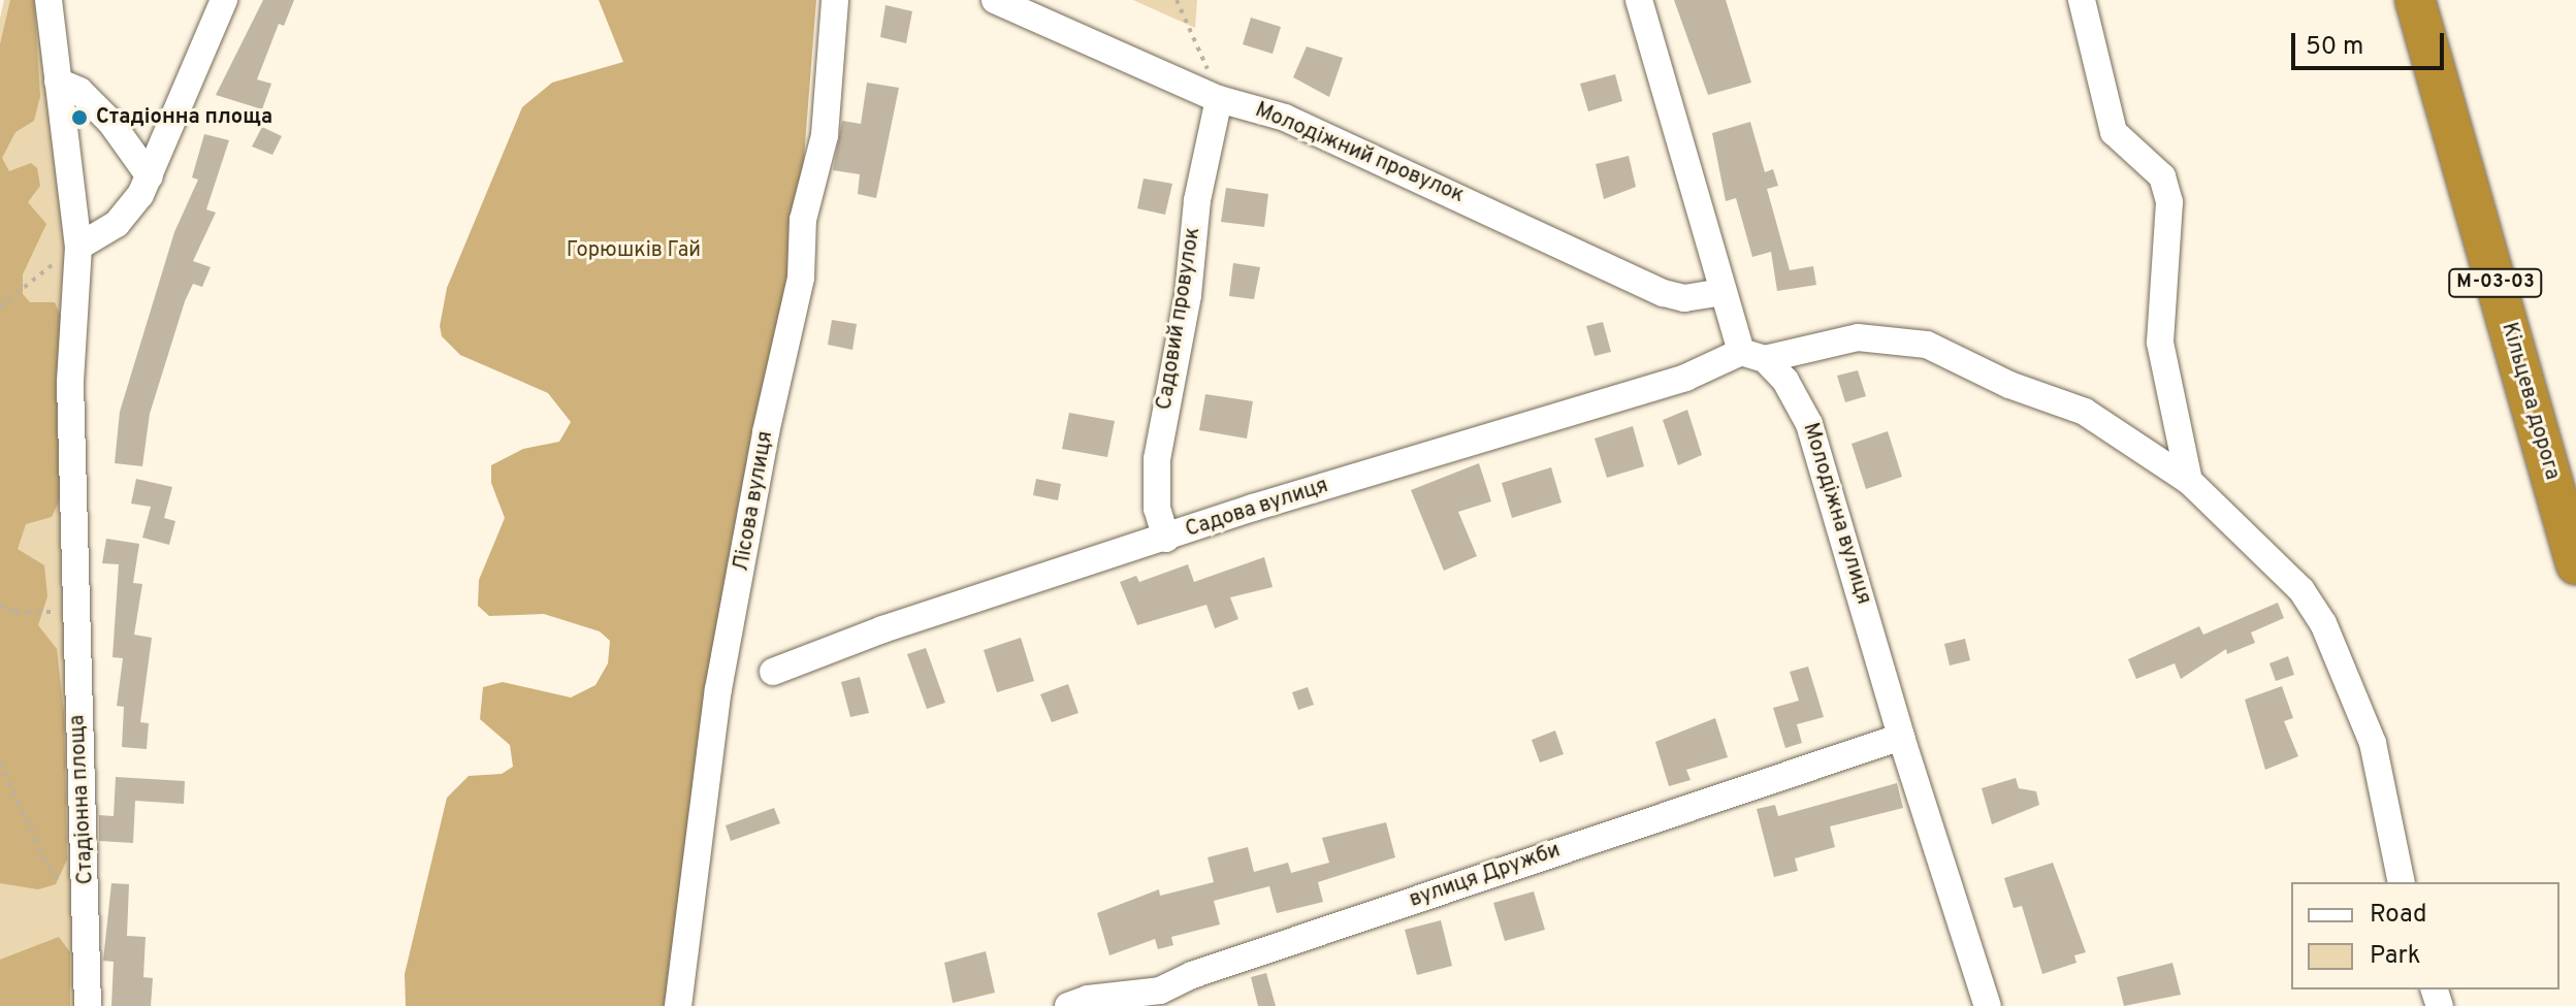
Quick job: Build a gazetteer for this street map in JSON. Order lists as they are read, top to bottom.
{
  "streets": {
    "highway": ["М-03-03", "Кільцева дорога"],
    "street": [
      "Молодіжний провулок",
      "Садовий провулок",
      "Лісова вулиця",
      "Садова вулиця",
      "Молодіжна вулиця",
      "Стадіонна площа",
      "вулиця Дружби"
    ]
  },
  "crossings": [
    ["Молодіжний провулок", "Садовий провулок"],
    ["Молодіжний провулок", "Молодіжна вулиця"],
    ["Садовий провулок", "Садова вулиця"],
    ["Садова вулиця", "Молодіжна вулиця"],
    ["Молодіжна вулиця", "вулиця Дружби"]
  ],
  "parks": ["Горюшків Гай"],
  "places": ["Стадіонна площа"],
  "legend": ["Road", "Park"],
  "scale_bar": "50 m"
}
